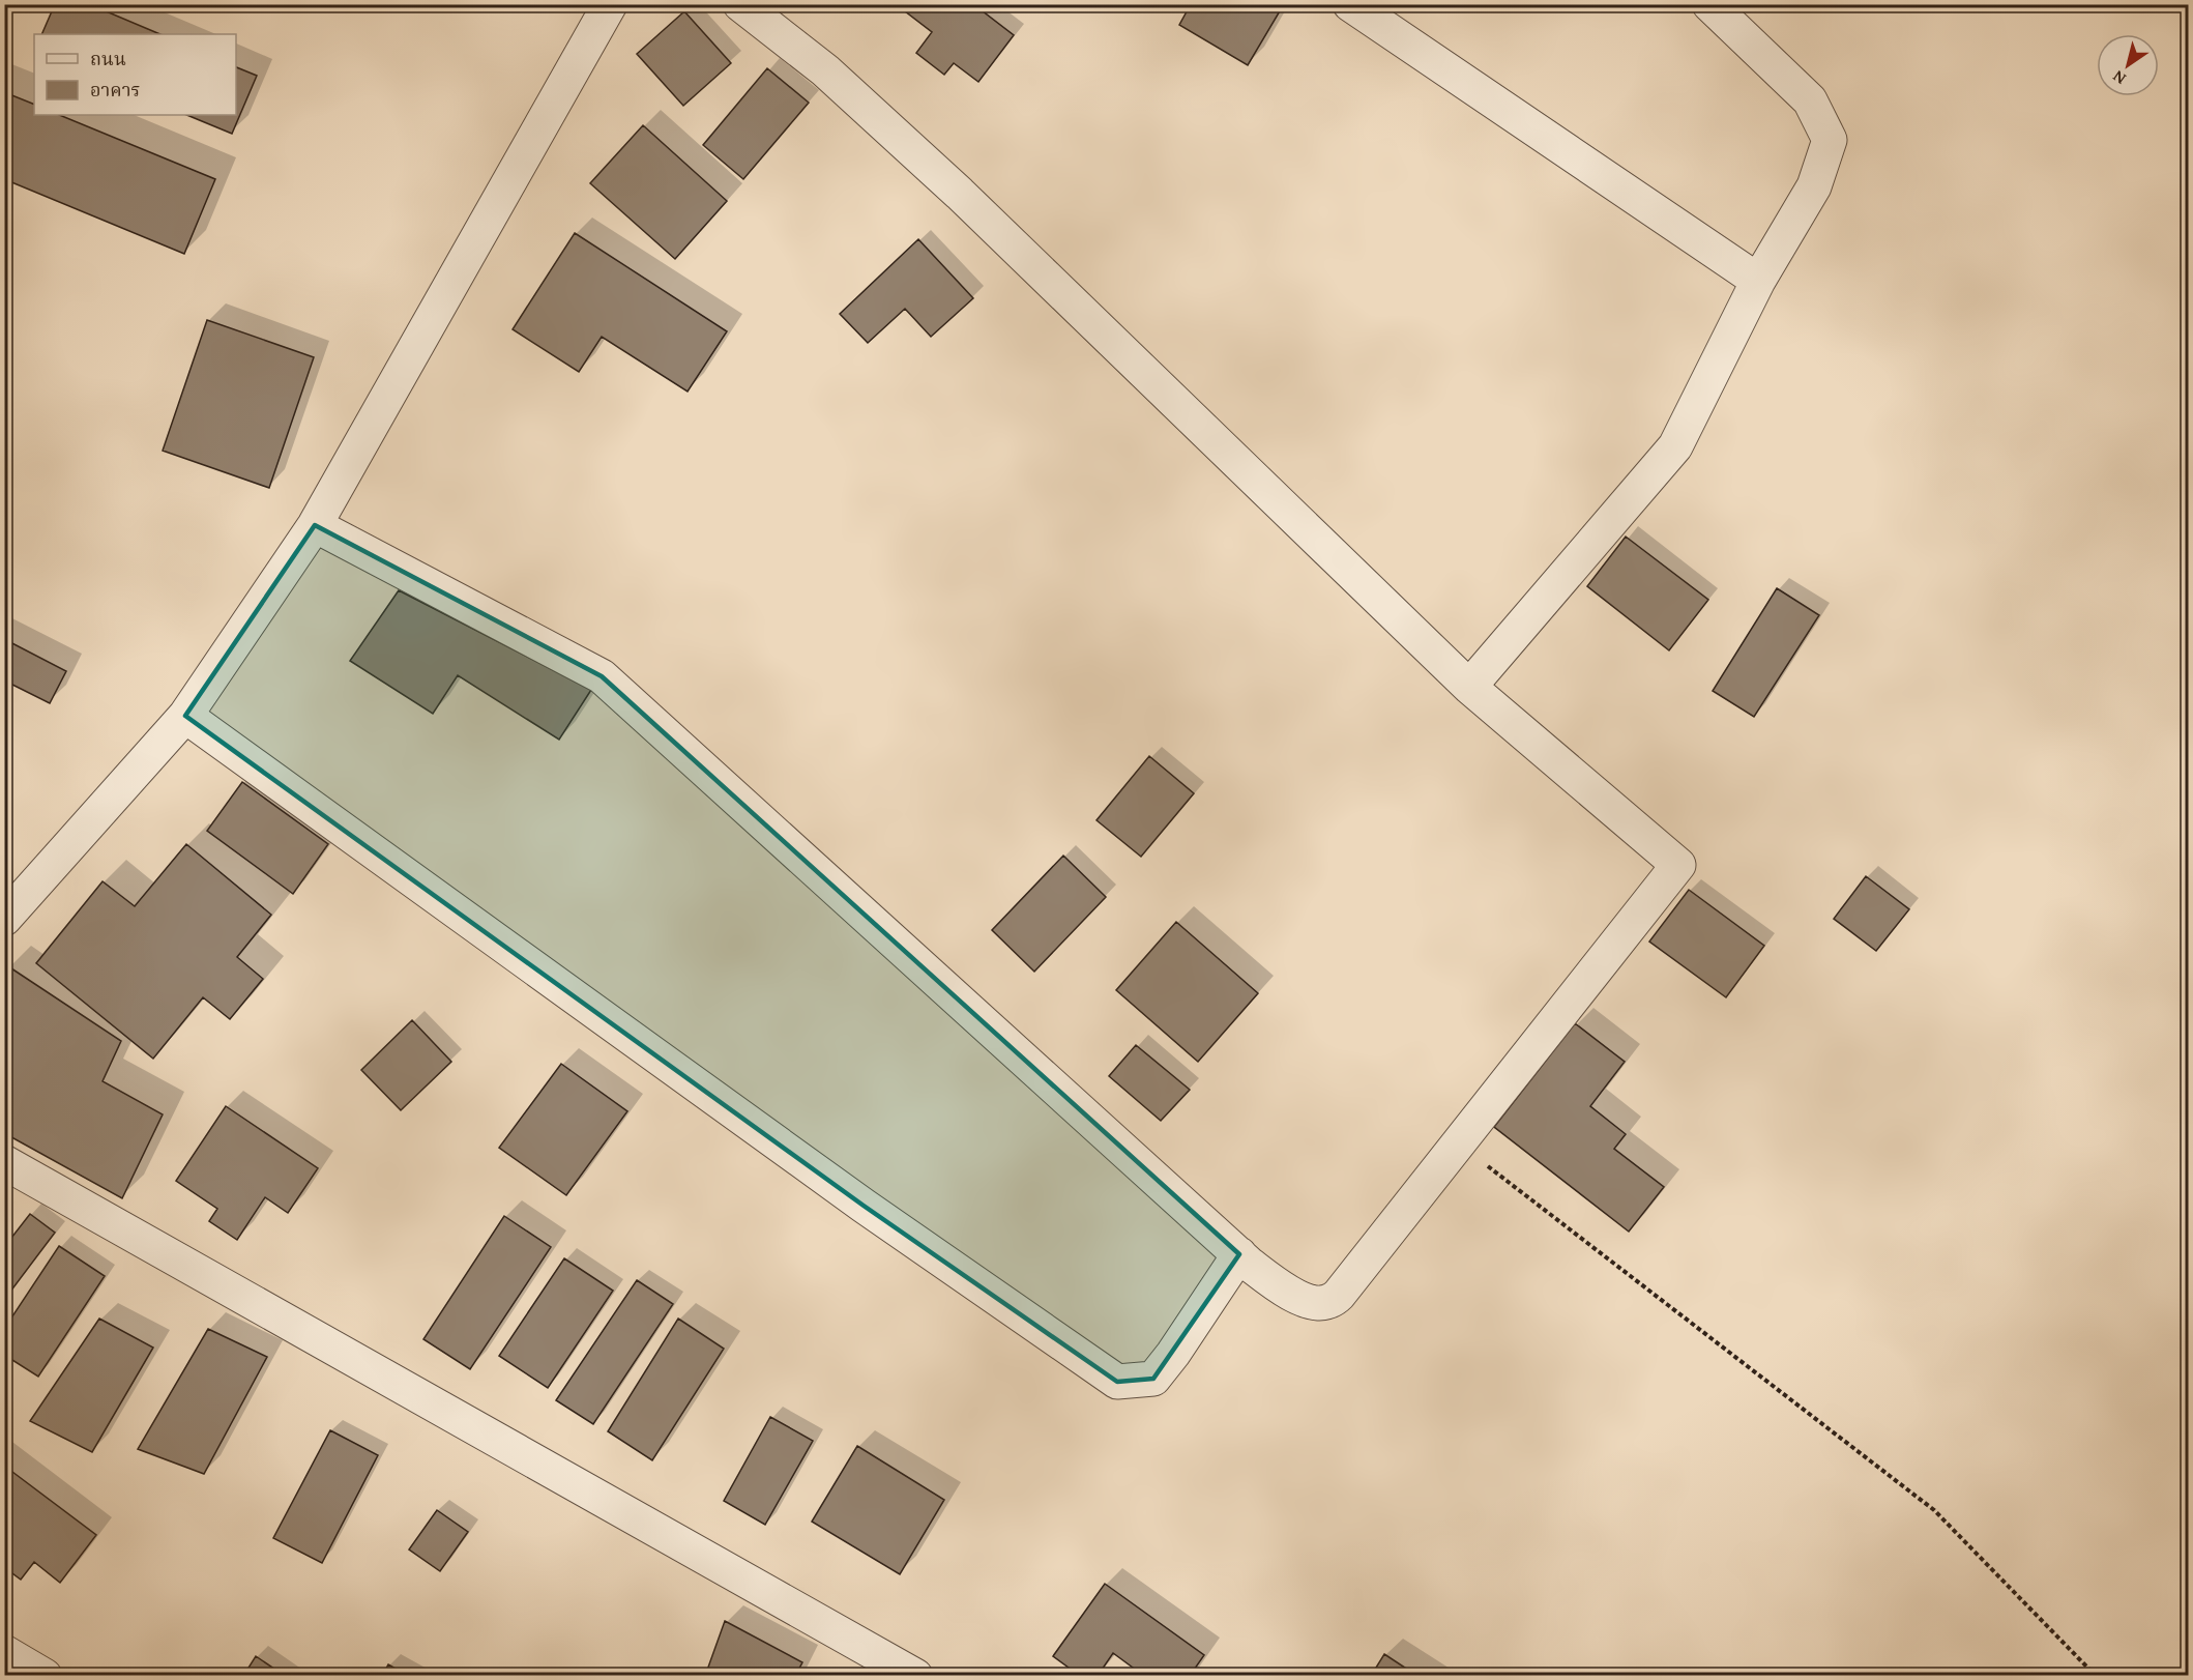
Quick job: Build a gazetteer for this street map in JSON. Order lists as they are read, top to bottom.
{
  "legend": ["ถนน", "อาคาร"],
  "north": "bottom left"
}
